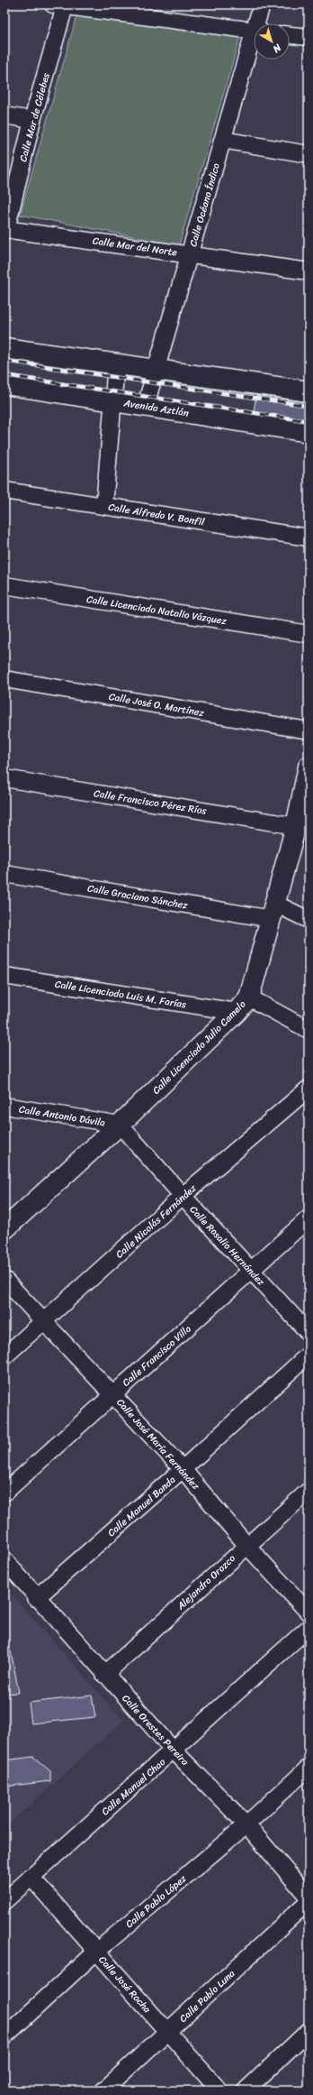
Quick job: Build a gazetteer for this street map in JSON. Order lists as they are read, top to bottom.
{
  "streets": {
    "main road": ["Avenida Aztlán", "Calle Licenciado Julio Camelo"],
    "street": [
      "Calle Mar de Célebes",
      "Calle Océano Índico",
      "Calle Mar del Norte",
      "Calle Alfredo V. Bonfil",
      "Calle Licenciado Natalio Vázquez",
      "Calle José O. Martínez",
      "Calle Francisco Pérez Ríos",
      "Calle Graciano Sánchez",
      "Calle Licenciado Luis M. Farías",
      "Calle Antonio Dávila",
      "Calle Nicolás Fernández",
      "Calle Rosalio Hernández",
      "Calle Francisco Villa",
      "Calle José María Fernández",
      "Calle Manuel Banda",
      "Alejandro Orozco",
      "Calle Orestes Pereira",
      "Calle Manuel Chao",
      "Calle Pablo López",
      "Calle José Rocha",
      "Calle Pablo Luna"
    ]
  },
  "crossings": [
    ["Calle Mar de Célebes", "Calle Mar del Norte"],
    ["Calle Océano Índico", "Calle Mar del Norte"],
    ["Calle Océano Índico", "Avenida Aztlán"],
    ["Calle Francisco Pérez Ríos", "Calle Licenciado Julio Camelo"],
    ["Calle Graciano Sánchez", "Calle Licenciado Julio Camelo"],
    ["Calle Licenciado Luis M. Farías", "Calle Licenciado Julio Camelo"],
    ["Calle Licenciado Julio Camelo", "Calle Antonio Dávila"],
    ["Calle Licenciado Julio Camelo", "Calle Rosalio Hernández"],
    ["Calle Antonio Dávila", "Calle Rosalio Hernández"],
    ["Calle Nicolás Fernández", "Calle Rosalio Hernández"],
    ["Calle Nicolás Fernández", "Calle José María Fernández"],
    ["Calle Rosalio Hernández", "Calle Francisco Villa"],
    ["Calle Francisco Villa", "Calle José María Fernández"],
    ["Calle José María Fernández", "Calle Manuel Banda"],
    ["Calle José María Fernández", "Alejandro Orozco"],
    ["Calle Manuel Banda", "Calle Orestes Pereira"],
    ["Alejandro Orozco", "Calle Orestes Pereira"],
    ["Calle Orestes Pereira", "Calle Manuel Chao"],
    ["Calle Orestes Pereira", "Calle Pablo López"],
    ["Calle Manuel Chao", "Calle José Rocha"],
    ["Calle Pablo López", "Calle José Rocha"],
    ["Calle José Rocha", "Calle Pablo Luna"]
  ],
  "north": "bottom right"
}
